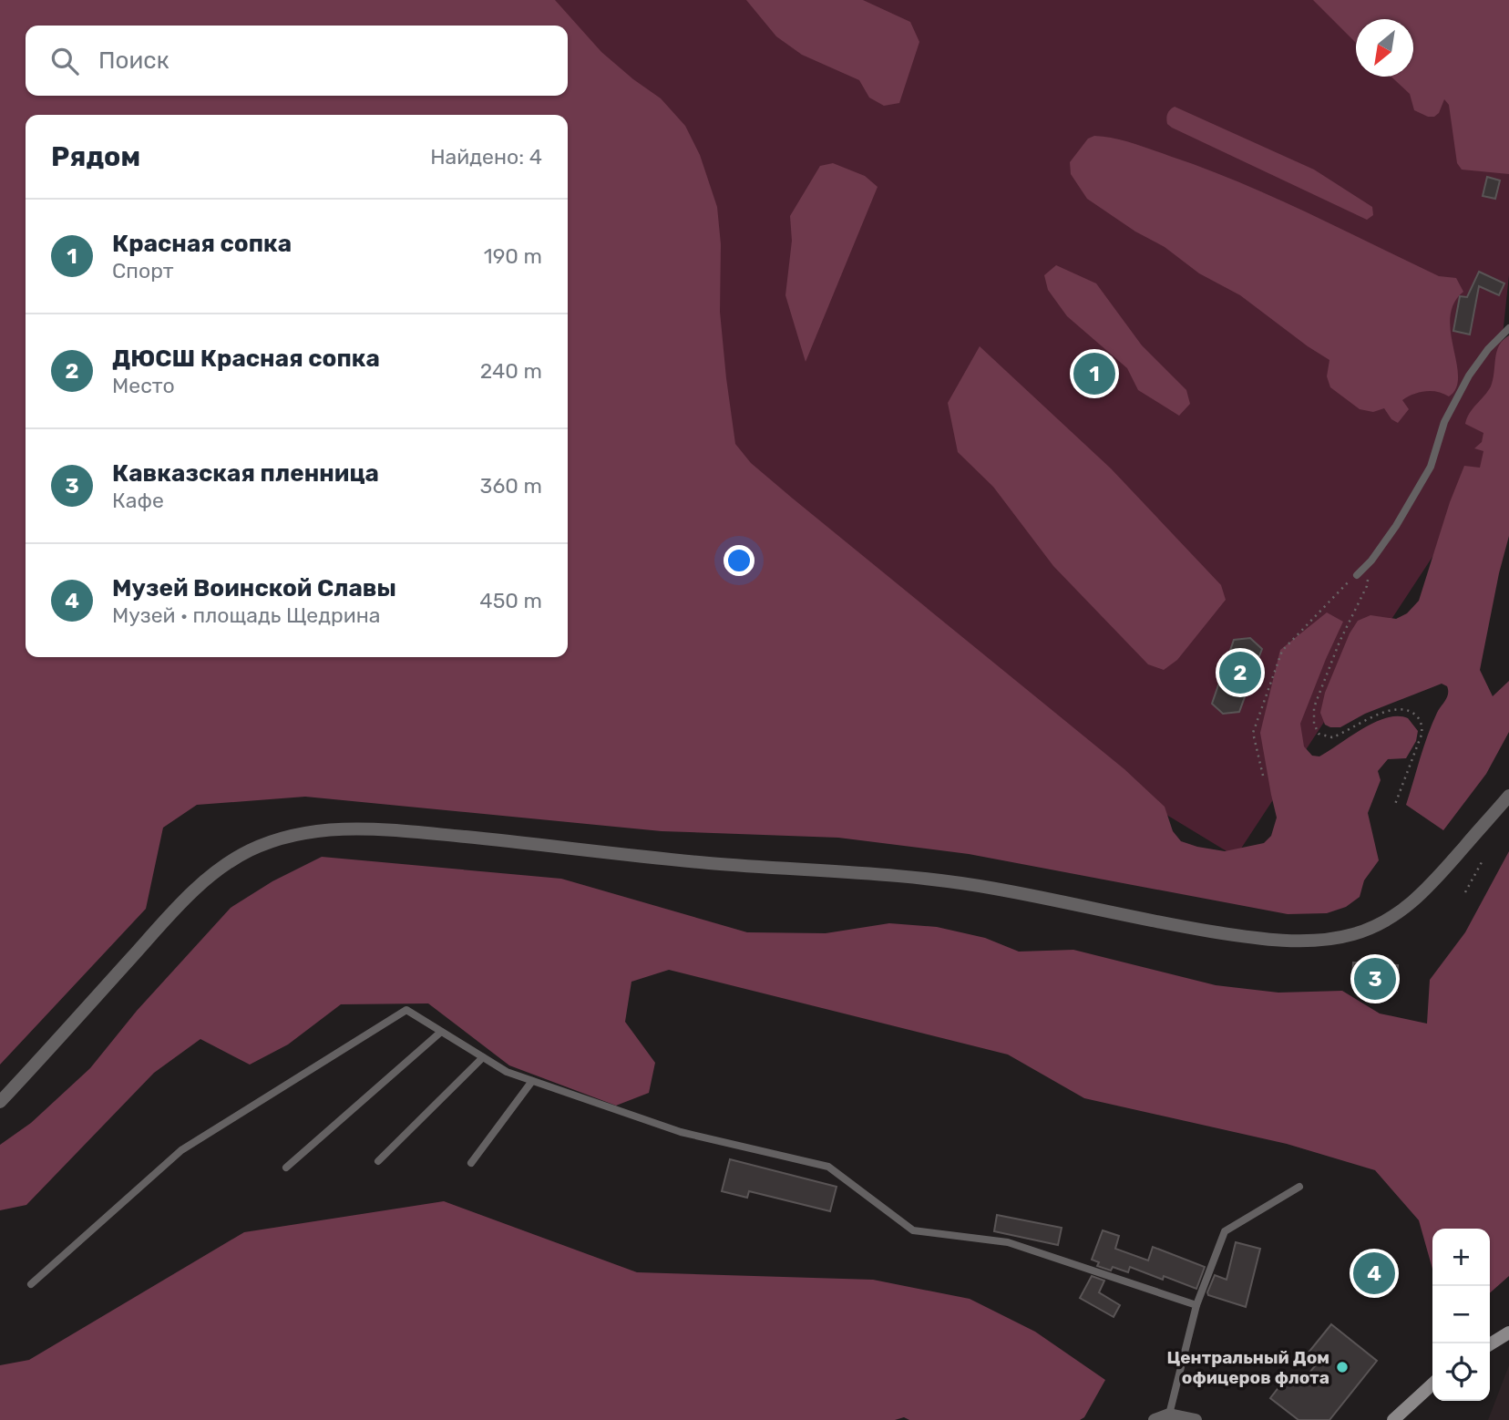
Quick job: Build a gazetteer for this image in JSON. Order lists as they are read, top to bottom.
{
  "places": ["Центральный Дом офицеров флота"],
  "north": "bottom left",
  "page": {
    "search": "Поиск",
    "heading": ["Рядом", "Найдено: 4"],
    "list": [
      {
        "mark": "1",
        "name": "Красная сопка",
        "note": "Спорт",
        "value": "190 m"
      },
      {
        "mark": "2",
        "name": "ДЮСШ Красная сопка",
        "note": "Место",
        "value": "240 m"
      },
      {
        "mark": "3",
        "name": "Кавказская пленница",
        "note": "Кафе",
        "value": "360 m"
      },
      {
        "mark": "4",
        "name": "Музей Воинской Славы",
        "note": "Музей · площадь Щедрина",
        "value": "450 m"
      }
    ],
    "pins": [
      "1",
      "2",
      "3",
      "4"
    ],
    "map_buttons": ["+", "−"]
  }
}
